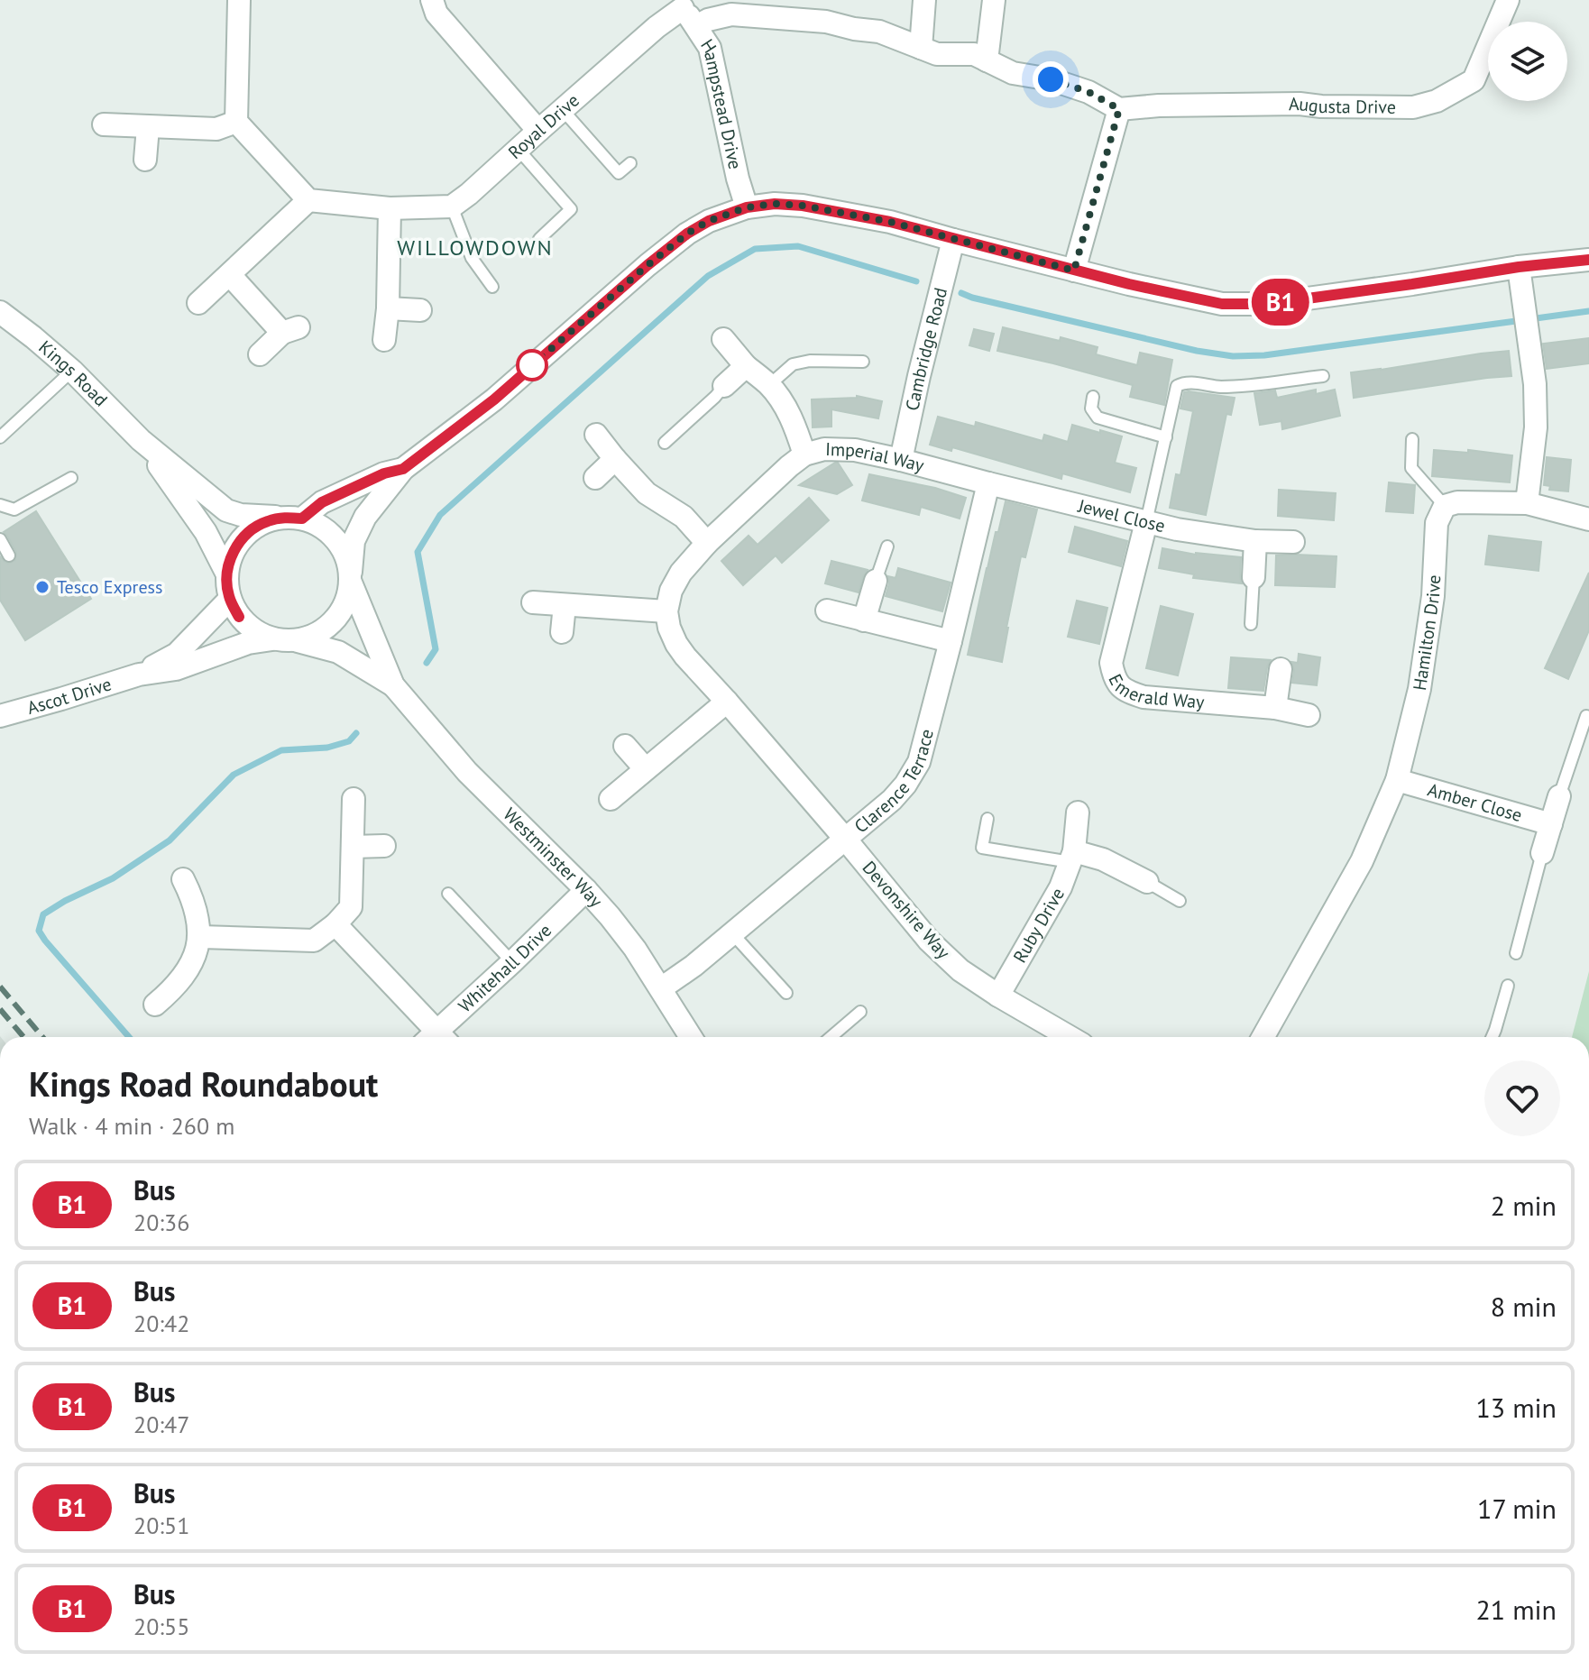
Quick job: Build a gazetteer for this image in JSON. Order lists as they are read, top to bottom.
{
  "streets": {
    "street": [
      "Hampstead Drive",
      "Augusta Drive",
      "Royal Drive",
      "Cambridge Road",
      "Kings Road",
      "Imperial Way",
      "Jewel Close",
      "Hamilton Drive",
      "Emerald Way",
      "Ascot Drive",
      "Clarence Terrace",
      "Amber Close",
      "Westminster Way",
      "Devonshire Way",
      "Ruby Drive",
      "Whitehall Drive"
    ]
  },
  "crossings": [
    ["Hampstead Drive", "Royal Drive"],
    ["Cambridge Road", "Imperial Way"],
    ["Kings Road", "Westminster Way"],
    ["Imperial Way", "Jewel Close"],
    ["Imperial Way", "Clarence Terrace"],
    ["Jewel Close", "Emerald Way"],
    ["Jewel Close", "Clarence Terrace"],
    ["Hamilton Drive", "Amber Close"],
    ["Clarence Terrace", "Westminster Way"],
    ["Clarence Terrace", "Devonshire Way"],
    ["Westminster Way", "Whitehall Drive"],
    ["Devonshire Way", "Ruby Drive"]
  ],
  "districts": ["WILLOWDOWN"],
  "places": ["Tesco Express"],
  "lines": ["bus line B1"],
  "page": {
    "on_map": "B1",
    "heading": ["Kings Road Roundabout", "Walk · 4 min · 260 m"],
    "list": [
      {
        "mark": "B1",
        "name": "Bus",
        "note": "20:36",
        "value": "2 min"
      },
      {
        "mark": "B1",
        "name": "Bus",
        "note": "20:42",
        "value": "8 min"
      },
      {
        "mark": "B1",
        "name": "Bus",
        "note": "20:47",
        "value": "13 min"
      },
      {
        "mark": "B1",
        "name": "Bus",
        "note": "20:51",
        "value": "17 min"
      },
      {
        "mark": "B1",
        "name": "Bus",
        "note": "20:55",
        "value": "21 min"
      }
    ]
  }
}
